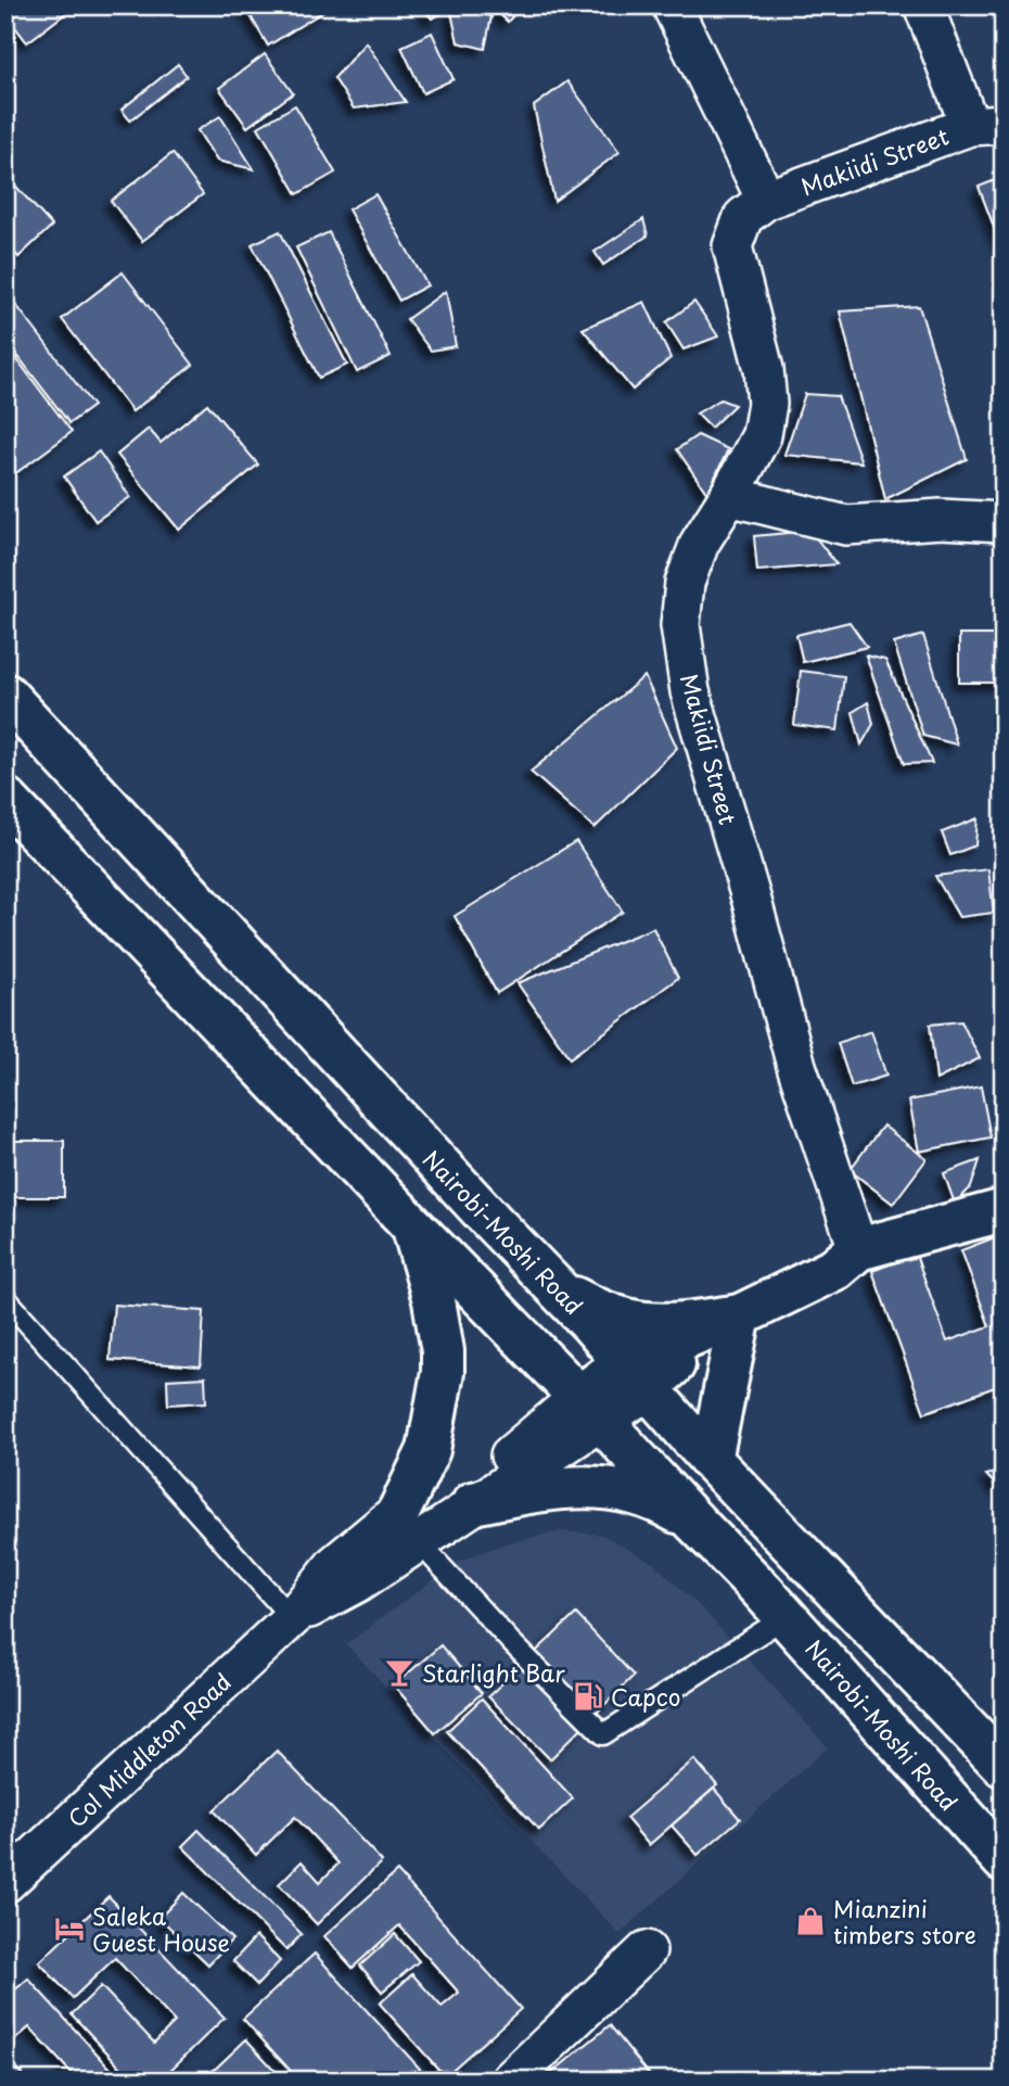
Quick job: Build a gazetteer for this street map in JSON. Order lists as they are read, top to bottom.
{
  "streets": {
    "main road": ["Nairobi-Moshi Road", "Col Middleton Road"],
    "street": ["Makiidi Street"]
  },
  "crossings": [
    ["Nairobi-Moshi Road", "Col Middleton Road"]
  ],
  "places": {
    "bar": ["Starlight Bar"],
    "fuel station": ["Capco"],
    "shop": ["Mianzini timbers store"],
    "hotel": ["Saleka Guest House"]
  }
}
